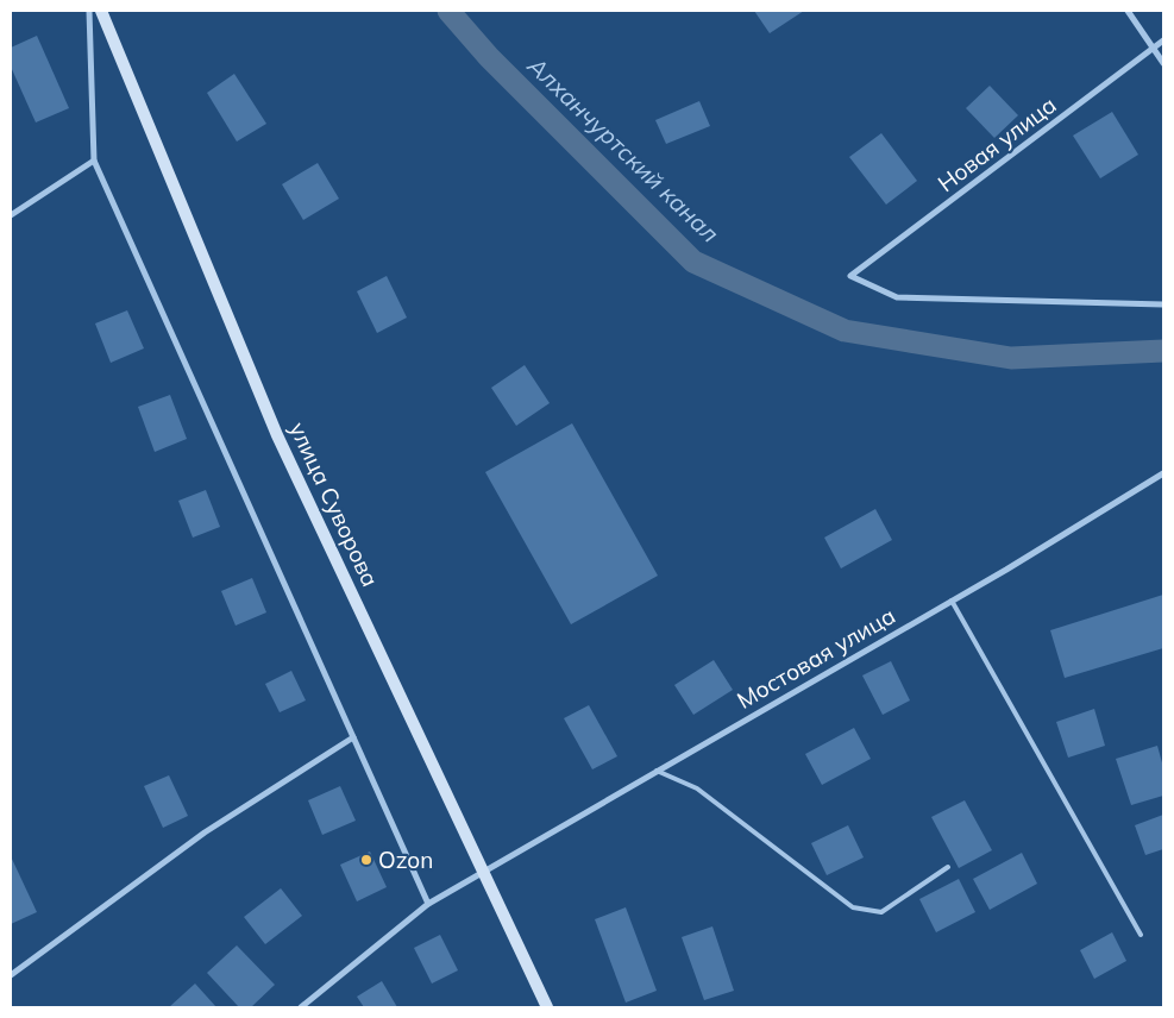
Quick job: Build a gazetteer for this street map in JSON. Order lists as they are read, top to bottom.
{
  "streets": {
    "main road": ["улица Суворова"],
    "street": ["Новая улица", "Мостовая улица"]
  },
  "crossings": [
    ["улица Суворова", "Мостовая улица"]
  ],
  "water": ["Алханчуртский канал"],
  "places": ["Ozon"]
}
